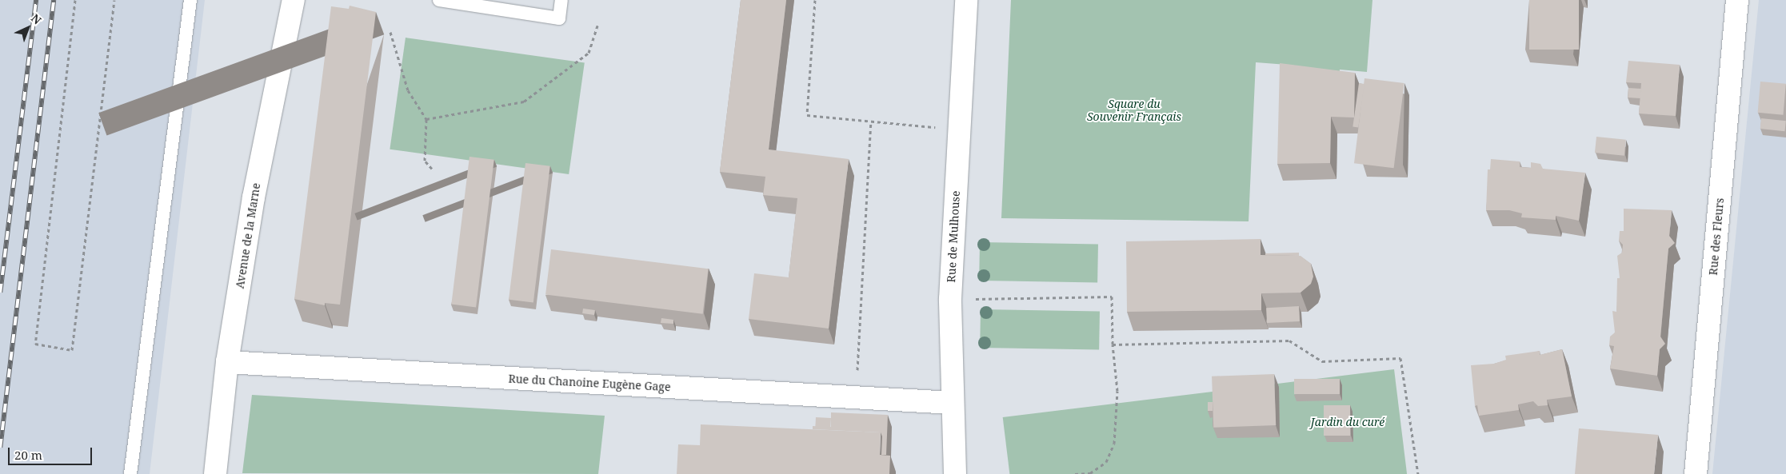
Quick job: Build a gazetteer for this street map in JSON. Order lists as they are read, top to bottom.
{
  "streets": {
    "street": [
      "Avenue de la Marne",
      "Rue de Mulhouse",
      "Rue des Fleurs",
      "Rue du Chanoine Eugène Gage"
    ]
  },
  "crossings": [
    ["Avenue de la Marne", "Rue du Chanoine Eugène Gage"],
    ["Rue de Mulhouse", "Rue du Chanoine Eugène Gage"]
  ],
  "parks": ["Square du Souvenir Français", "Jardin du curé"],
  "scale_bar": "20 m",
  "north": "top right"
}
